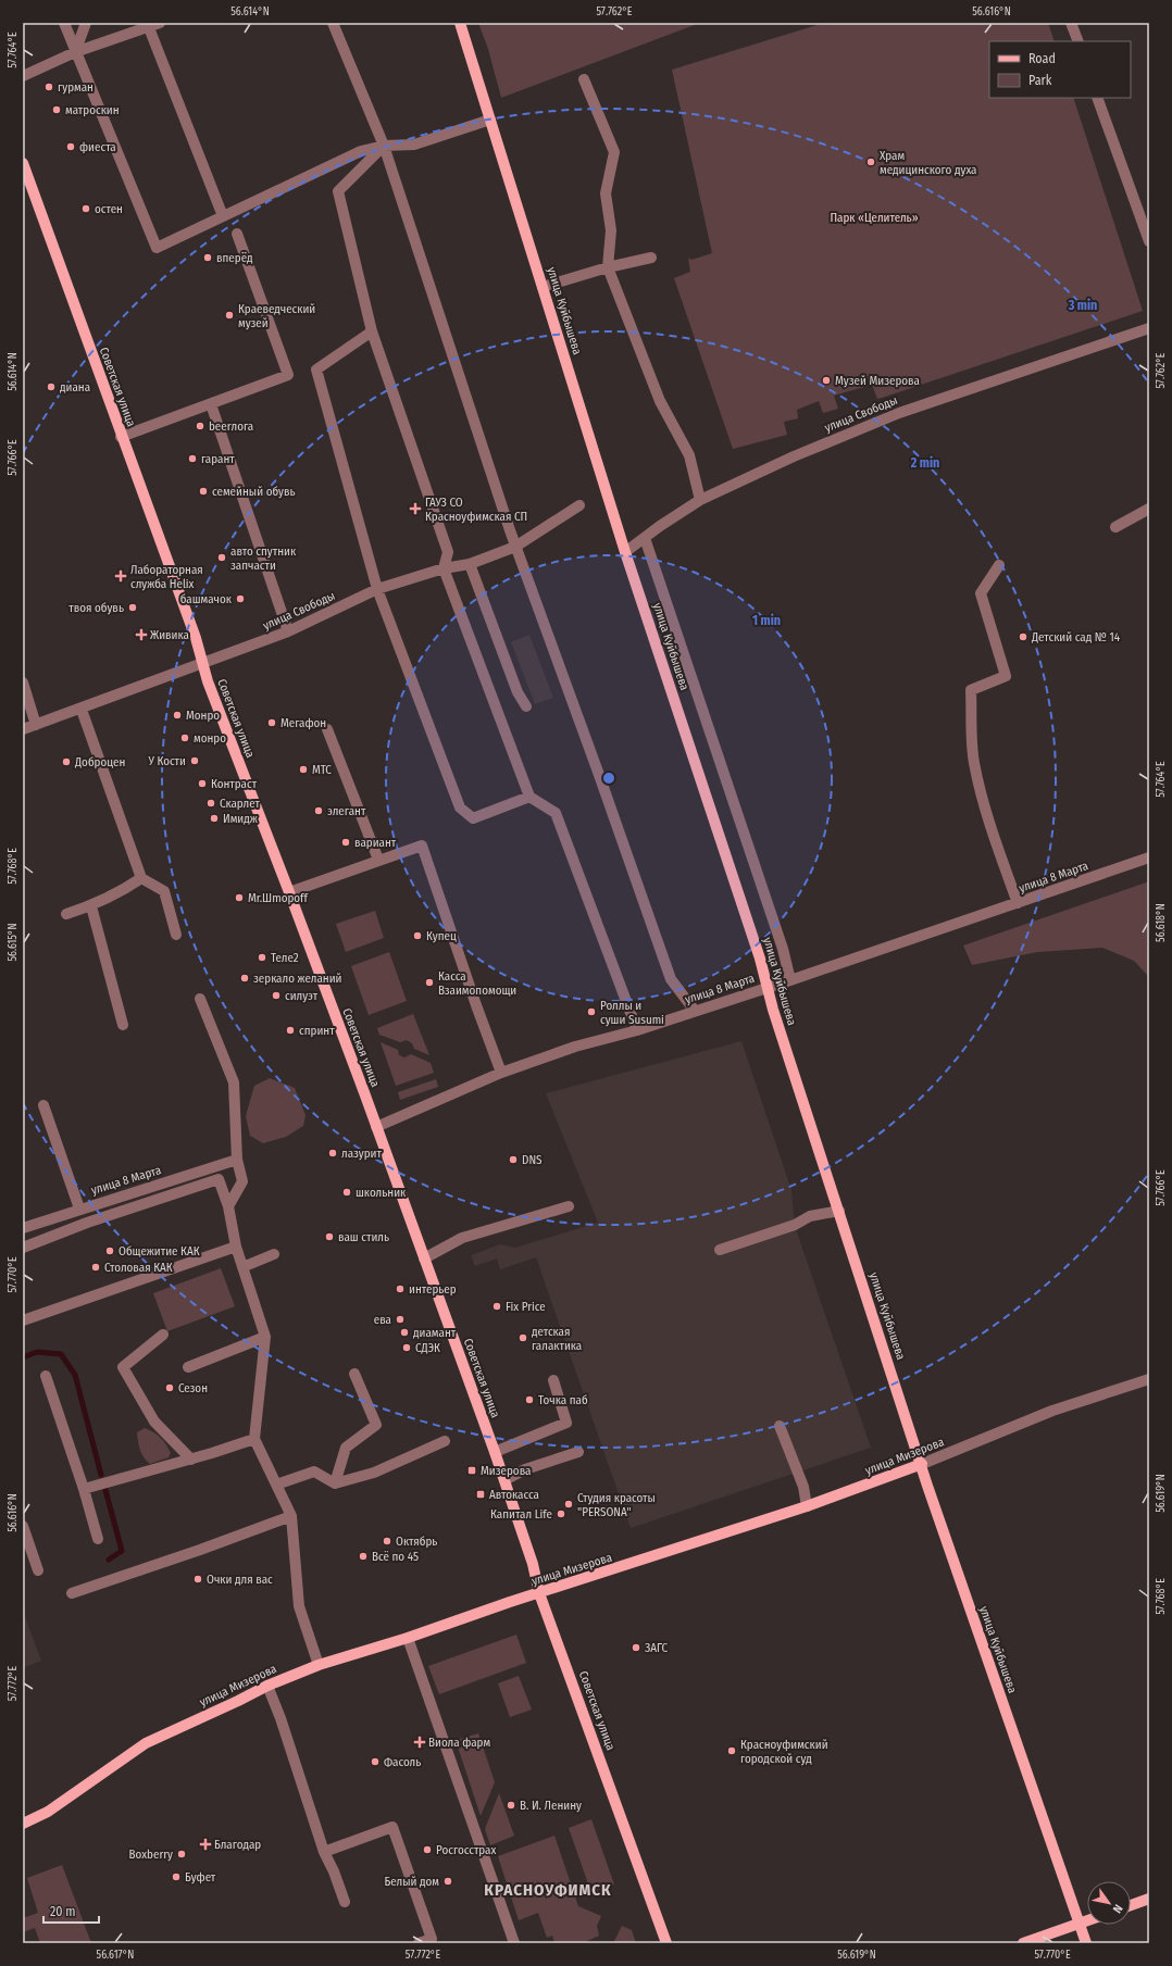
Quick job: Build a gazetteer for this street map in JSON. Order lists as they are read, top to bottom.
{
  "streets": {
    "main road": ["улица Куйбышева", "Советская улица", "улица Мизерова"],
    "street": ["улица Свободы", "улица 8 Марта"]
  },
  "crossings": [
    ["улица Куйбышева", "улица Свободы"],
    ["улица Куйбышева", "улица 8 Марта"],
    ["улица Куйбышева", "улица Мизерова"],
    ["Советская улица", "улица Свободы"],
    ["Советская улица", "улица 8 Марта"],
    ["Советская улица", "улица Мизерова"]
  ],
  "districts": ["КРАСНОУФИМСК"],
  "parks": ["Парк «Целитель»"],
  "places": {
    "other": [
      "гурман",
      "матроскин",
      "фиеста",
      "Храм медицинского духа",
      "остен",
      "вперёд",
      "Краеведческий музей",
      "Музей Мизерова",
      "диана",
      "beerлога",
      "гарант",
      "семейный обувь",
      "авто спутник запчасти",
      "башмачок",
      "твоя обувь",
      "Детский сад № 14",
      "Монро",
      "Мегафон",
      "монро",
      "У Кости",
      "Доброцен",
      "МТС",
      "Контраст",
      "Скарлет",
      "элегант",
      "Имидж",
      "вариант",
      "Mr.Шmopoff",
      "Купец",
      "Теле2",
      "зеркало желаний",
      "Касса Взаимопомощи",
      "силуэт",
      "Роллы и суши Susumi",
      "спринт",
      "лазурит",
      "DNS",
      "школьник",
      "ваш стиль",
      "Общежитие КАК",
      "Столовая КАК",
      "интерьер",
      "Fix Price",
      "ева",
      "диамант",
      "детская галактика",
      "СДЭК",
      "Сезон",
      "Точка паб",
      "Студия красоты \"PERSONA\"",
      "Капитал Life",
      "Октябрь",
      "Всё по 45",
      "Очки для вас",
      "ЗАГС",
      "Красноуфимский городской суд",
      "Фасоль",
      "В. И. Ленину",
      "Росгосстрах",
      "Boxberry",
      "Буфет",
      "Белый дом"
    ],
    "health": [
      "ГАУЗ СО Красноуфимская СП",
      "Лабораторная служба Helix",
      "Живика",
      "Виола фарм",
      "Благодар"
    ],
    "transit": ["Мизерова", "Автокасса"]
  },
  "legend": ["Road", "Park"],
  "scale_bar": "20 m",
  "north": "bottom right",
  "coordinates": [
    "56.614°N",
    "57.762°E",
    "56.616°N",
    "57.764°E",
    "57.766°E",
    "57.768°E",
    "56.618°N",
    "56.615°N",
    "57.770°E",
    "56.619°N",
    "57.772°E",
    "56.617°N"
  ],
  "rings": ["3 min", "2 min", "1 min"]
}
